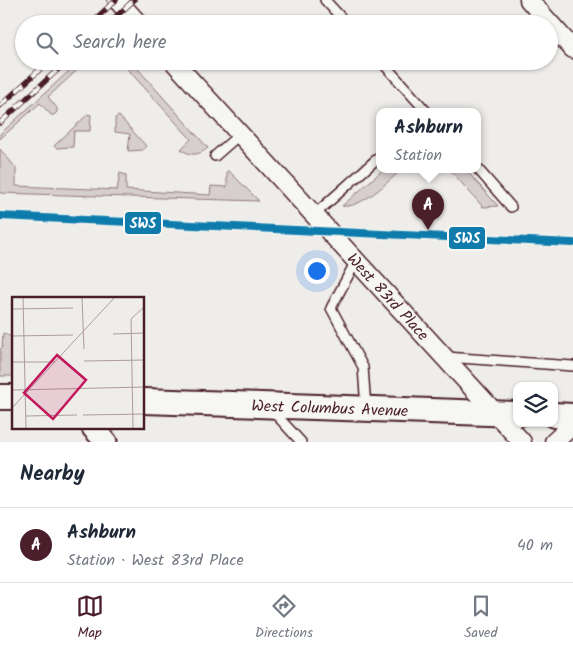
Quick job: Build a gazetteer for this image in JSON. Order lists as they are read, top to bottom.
{
  "streets": {
    "main road": ["West Columbus Avenue"],
    "street": ["West 83rd Place"]
  },
  "crossings": [
    ["West 83rd Place", "West Columbus Avenue"]
  ],
  "lines": ["transit line SWS"],
  "page": {
    "search": "Search here",
    "popup": ["Ashburn", "Station"],
    "pins": "A",
    "heading": "Nearby",
    "list": [
      {
        "mark": "A",
        "name": "Ashburn",
        "note": "Station · West 83rd Place",
        "value": "40 m"
      }
    ],
    "nav": ["Map", "Directions", "Saved"]
  }
}
